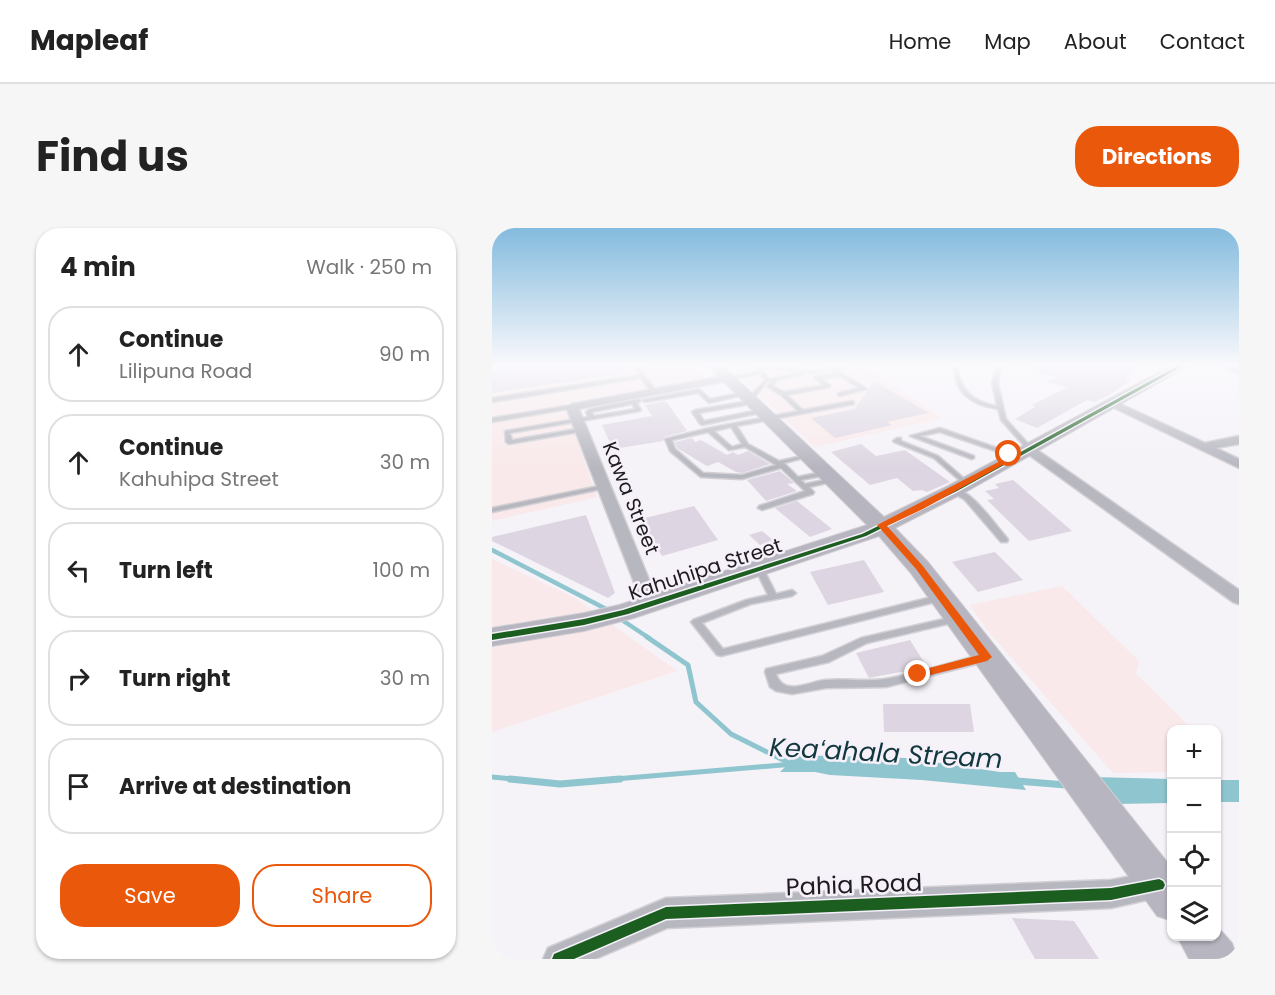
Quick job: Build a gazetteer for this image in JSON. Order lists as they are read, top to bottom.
{
  "streets": {
    "street": ["Kawa Street", "Kahuhipa Street", "Pahia Road"]
  },
  "crossings": [
    ["Kawa Street", "Kahuhipa Street"]
  ],
  "water": ["Keaʻahala Stream"],
  "page": {
    "header": "Mapleaf",
    "nav": [
      "Home",
      "Map",
      "About",
      "Contact"
    ],
    "title": "Find us",
    "buttons": [
      "Directions",
      ["Save", "Share"]
    ],
    "heading": ["4 min", "Walk · 250 m"],
    "list": [
      ["Continue", "Lilipuna Road", "90 m"],
      ["Continue", "Kahuhipa Street", "30 m"],
      ["Turn left", "100 m"],
      ["Turn right", "30 m"],
      "Arrive at destination"
    ],
    "map_buttons": ["+", "−"]
  }
}
